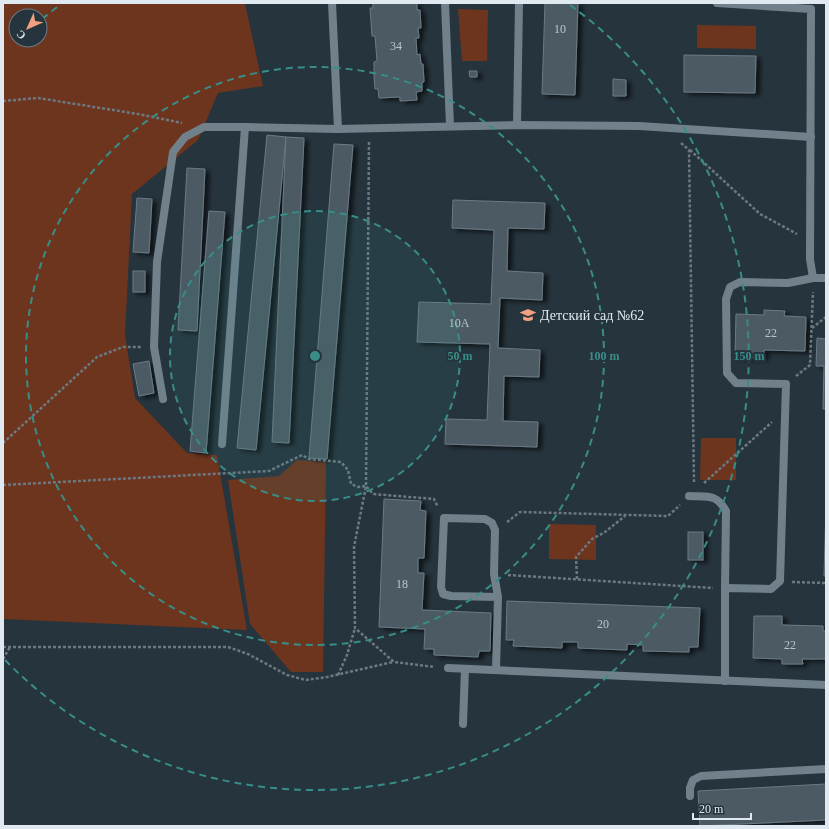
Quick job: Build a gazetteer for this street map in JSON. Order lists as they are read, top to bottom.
{
  "places": {
    "school or university": ["Детский сад №62"]
  },
  "house_numbers": [
    "10",
    "34",
    "10А",
    "22",
    "18",
    "20",
    "22"
  ],
  "scale_bar": "20 m",
  "north": "bottom left",
  "rings": ["50 m", "100 m", "150 m"]
}
